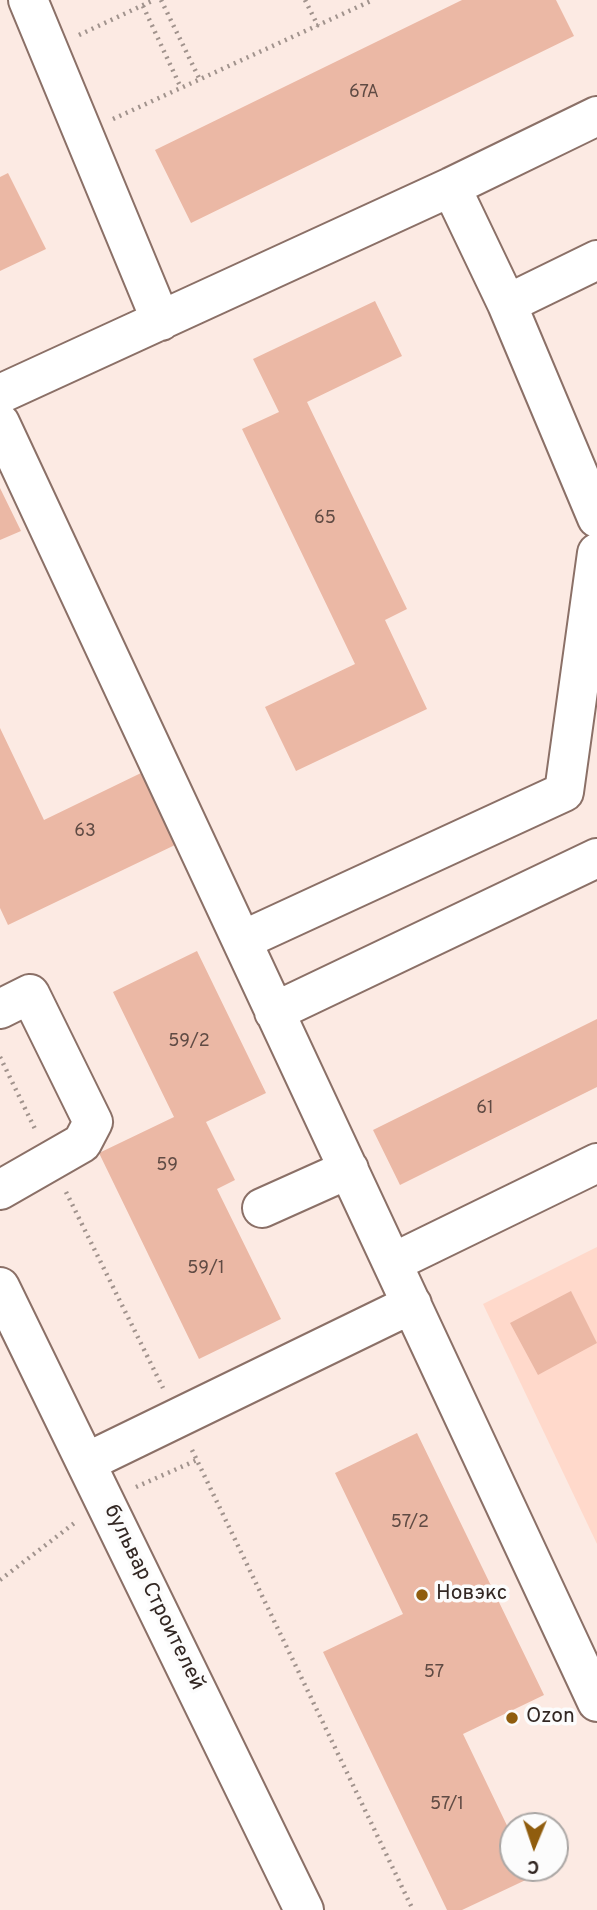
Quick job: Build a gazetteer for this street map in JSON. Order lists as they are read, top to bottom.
{
  "streets": {
    "street": ["бульвар Строителей"]
  },
  "places": ["Новэкс", "Ozon"],
  "house_numbers": [
    "67А",
    "65",
    "63",
    "59/2",
    "61",
    "59",
    "59/1",
    "57/2",
    "57",
    "57/1"
  ],
  "north": "bottom"
}
